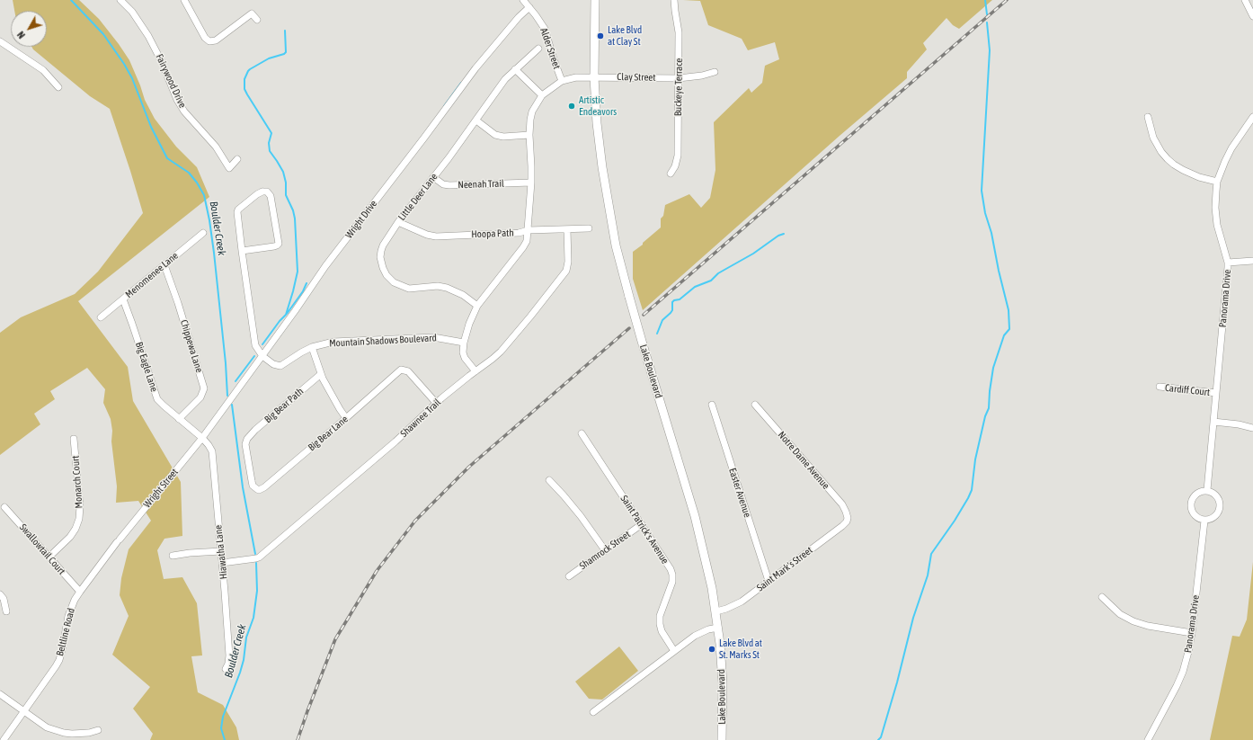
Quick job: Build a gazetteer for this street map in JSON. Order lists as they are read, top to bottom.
{
  "streets": {
    "main road": ["Lake Boulevard"],
    "street": [
      "Alder Street",
      "Clay Street",
      "Fairywood Drive",
      "Buckeye Terrace",
      "Neenah Trail",
      "Little Deer Lane",
      "Wright Drive",
      "Hoopa Path",
      "Menomenee Lane",
      "Panorama Drive",
      "Mountain Shadows Boulevard",
      "Chippewa Lane",
      "Big Eagle Lane",
      "Cardiff Court",
      "Big Bear Path",
      "Shawnee Trail",
      "Big Bear Lane",
      "Notre Dame Avenue",
      "Monarch Court",
      "Wright Street",
      "Easter Avenue",
      "Saint Patrick's Avenue",
      "Swallowtail Court",
      "Shamrock Street",
      "Hiawatha Lane",
      "Saint Mark's Street",
      "Beltline Road"
    ]
  },
  "crossings": [
    ["Alder Street", "Wright Drive"],
    ["Clay Street", "Buckeye Terrace"],
    ["Clay Street", "Lake Boulevard"],
    ["Neenah Trail", "Little Deer Lane"],
    ["Little Deer Lane", "Hoopa Path"],
    ["Wright Drive", "Mountain Shadows Boulevard"],
    ["Wright Drive", "Big Eagle Lane"],
    ["Wright Drive", "Wright Street"],
    ["Wright Drive", "Hiawatha Lane"],
    ["Hoopa Path", "Shawnee Trail"],
    ["Menomenee Lane", "Chippewa Lane"],
    ["Menomenee Lane", "Big Eagle Lane"],
    ["Panorama Drive", "Cardiff Court"],
    ["Chippewa Lane", "Big Eagle Lane"],
    ["Big Eagle Lane", "Wright Street"],
    ["Big Eagle Lane", "Hiawatha Lane"],
    ["Lake Boulevard", "Saint Mark's Street"],
    ["Big Bear Path", "Big Bear Lane"],
    ["Shawnee Trail", "Big Bear Lane"],
    ["Shawnee Trail", "Hiawatha Lane"],
    ["Notre Dame Avenue", "Saint Mark's Street"],
    ["Monarch Court", "Swallowtail Court"],
    ["Wright Street", "Hiawatha Lane"],
    ["Wright Street", "Beltline Road"],
    ["Easter Avenue", "Saint Mark's Street"],
    ["Saint Patrick's Avenue", "Shamrock Street"],
    ["Swallowtail Court", "Beltline Road"]
  ],
  "water": ["Boulder Creek"],
  "places": ["Lake Blvd at Clay St", "Artistic Endeavors", "Lake Blvd at St. Marks St"],
  "north": "bottom left"
}
